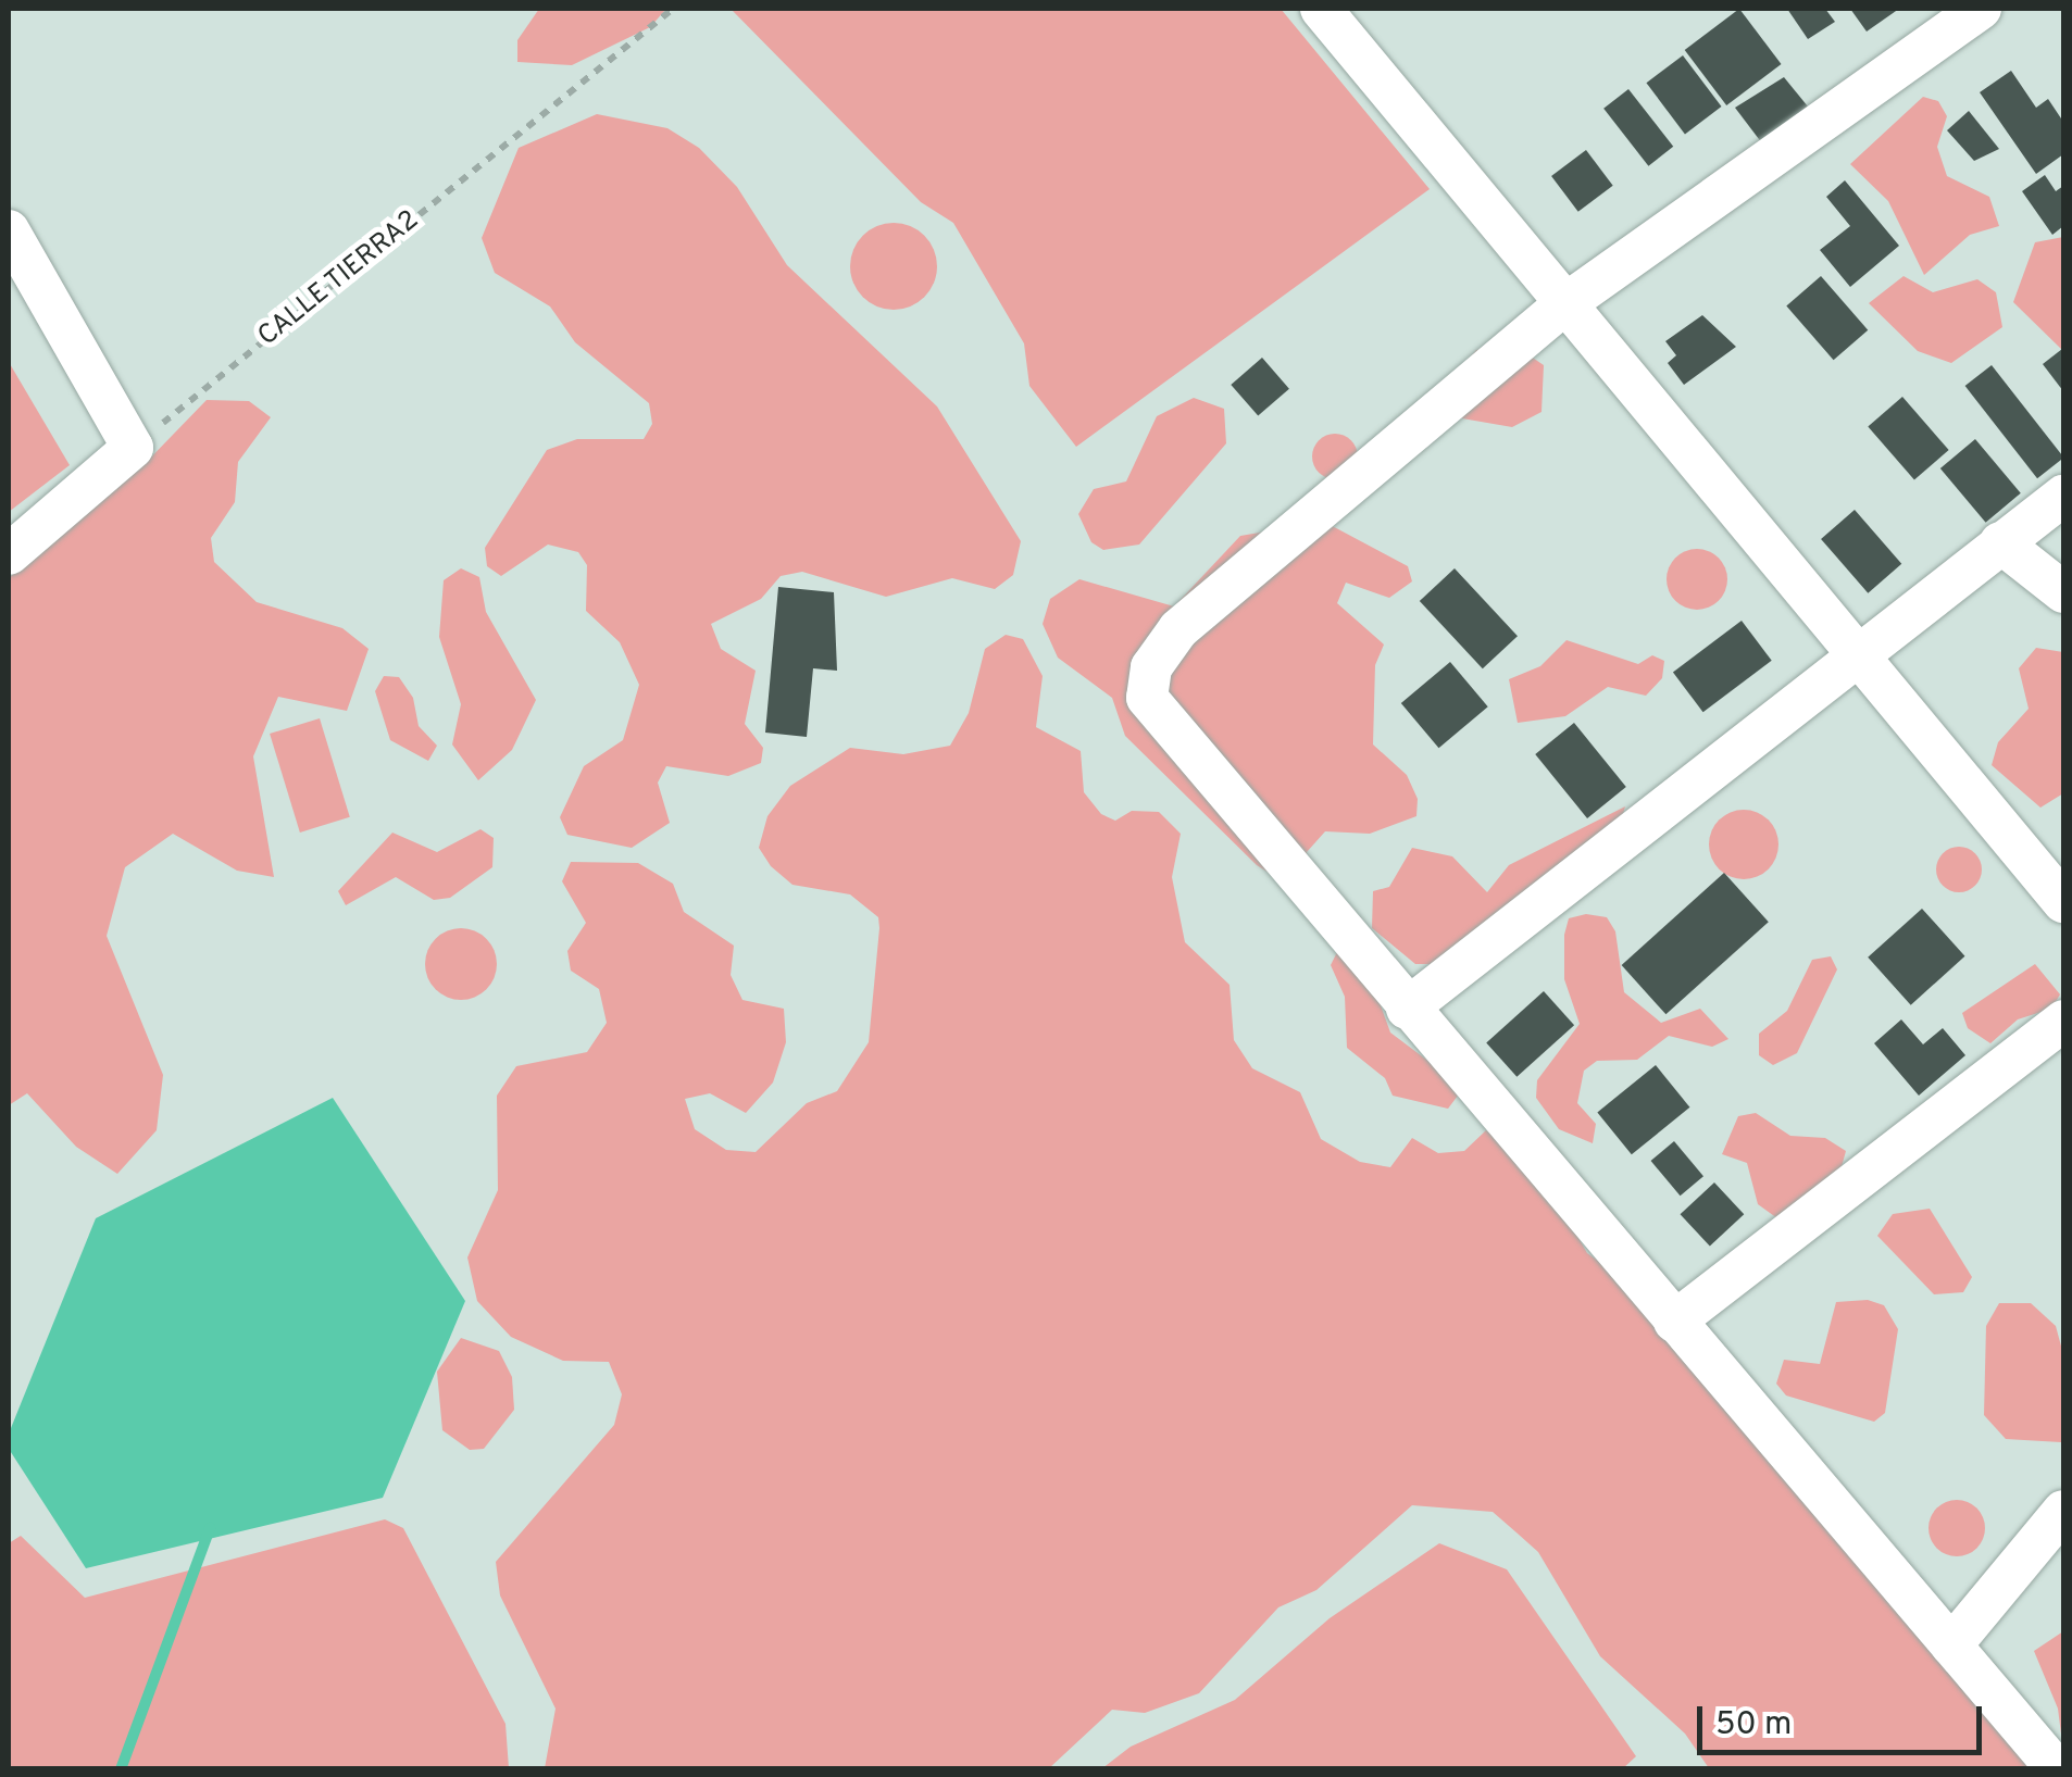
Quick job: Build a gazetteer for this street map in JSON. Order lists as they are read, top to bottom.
{
  "streets": {
    "path": ["CALLE TIERRA2"]
  },
  "scale_bar": "50 m"
}
